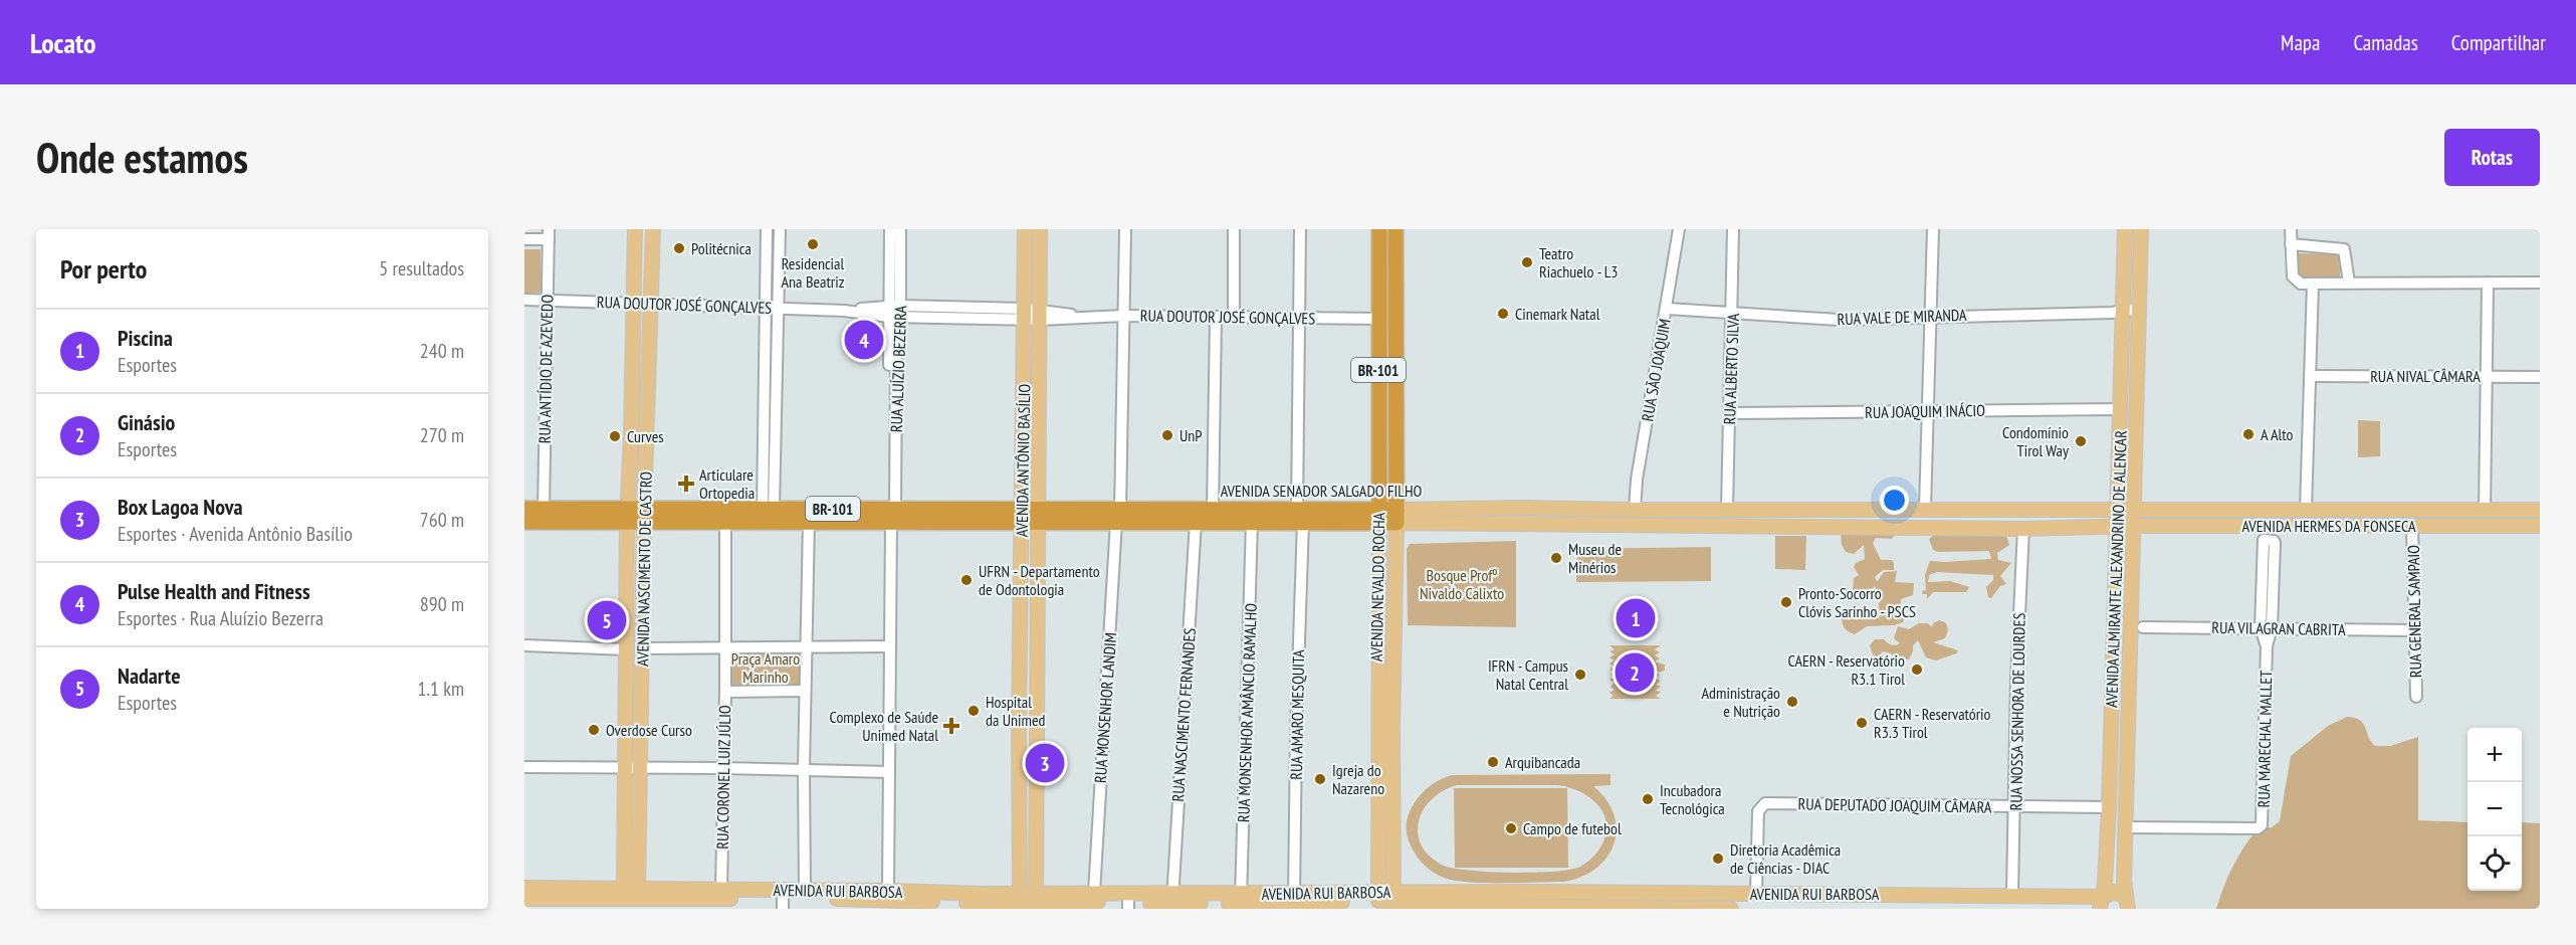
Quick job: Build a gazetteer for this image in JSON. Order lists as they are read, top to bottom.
{
  "streets": {
    "highway": ["BR-101", "AVENIDA SENADOR SALGADO FILHO", "AVENIDA NEVALDO ROCHA"],
    "main road": [
      "AVENIDA ANTÔNIO BASÍLIO",
      "AVENIDA HERMES DA FONSECA",
      "AVENIDA NASCIMENTO DE CASTRO",
      "AVENIDA ALMIRANTE ALEXANDRINO DE ALENCAR",
      "AVENIDA RUI BARBOSA"
    ],
    "street": [
      "RUA DOUTOR JOSÉ GONÇALVES",
      "RUA VALE DE MIRANDA",
      "RUA ANTÍDIO DE AZEVEDO",
      "RUA ALUÍZIO BEZERRA",
      "RUA ALBERTO SILVA",
      "RUA SÃO JOAQUIM",
      "RUA NIVAL CÂMARA",
      "RUA JOAQUIM INÁCIO",
      "RUA GENERAL SAMPAIO",
      "RUA VILAGRAN CABRITA",
      "RUA MONSENHOR LANDIM",
      "RUA NOSSA SENHORA DE LOURDES",
      "RUA MONSENHOR AMÂNCIO RAMALHO",
      "RUA NASCIMENTO FERNANDES",
      "RUA AMARO MESQUITA",
      "RUA MARECHAL MALLET",
      "RUA CORONEL LUIZ JÚLIO",
      "RUA DEPUTADO JOAQUIM CÂMARA"
    ]
  },
  "crossings": [
    ["RUA DOUTOR JOSÉ GONÇALVES", "RUA ANTÍDIO DE AZEVEDO"],
    ["RUA DOUTOR JOSÉ GONÇALVES", "RUA ALUÍZIO BEZERRA"],
    ["RUA DOUTOR JOSÉ GONÇALVES", "AVENIDA ANTÔNIO BASÍLIO"],
    ["RUA DOUTOR JOSÉ GONÇALVES", "AVENIDA NASCIMENTO DE CASTRO"],
    ["RUA DOUTOR JOSÉ GONÇALVES", "AVENIDA NEVALDO ROCHA"],
    ["RUA DOUTOR JOSÉ GONÇALVES", "RUA MONSENHOR LANDIM"],
    ["RUA DOUTOR JOSÉ GONÇALVES", "RUA AMARO MESQUITA"],
    ["RUA VALE DE MIRANDA", "RUA ALBERTO SILVA"],
    ["RUA VALE DE MIRANDA", "RUA SÃO JOAQUIM"],
    ["RUA VALE DE MIRANDA", "AVENIDA ALMIRANTE ALEXANDRINO DE ALENCAR"],
    ["RUA ANTÍDIO DE AZEVEDO", "AVENIDA SENADOR SALGADO FILHO"],
    ["RUA ALUÍZIO BEZERRA", "AVENIDA SENADOR SALGADO FILHO"],
    ["RUA ALUÍZIO BEZERRA", "AVENIDA RUI BARBOSA"],
    ["RUA ALBERTO SILVA", "RUA JOAQUIM INÁCIO"],
    ["RUA ALBERTO SILVA", "AVENIDA SENADOR SALGADO FILHO"],
    ["RUA SÃO JOAQUIM", "AVENIDA SENADOR SALGADO FILHO"],
    ["RUA JOAQUIM INÁCIO", "AVENIDA ALMIRANTE ALEXANDRINO DE ALENCAR"],
    ["AVENIDA ANTÔNIO BASÍLIO", "AVENIDA SENADOR SALGADO FILHO"],
    ["AVENIDA ANTÔNIO BASÍLIO", "AVENIDA RUI BARBOSA"],
    ["AVENIDA SENADOR SALGADO FILHO", "AVENIDA HERMES DA FONSECA"],
    ["AVENIDA SENADOR SALGADO FILHO", "AVENIDA NASCIMENTO DE CASTRO"],
    ["AVENIDA SENADOR SALGADO FILHO", "AVENIDA ALMIRANTE ALEXANDRINO DE ALENCAR"],
    ["AVENIDA SENADOR SALGADO FILHO", "AVENIDA NEVALDO ROCHA"],
    ["AVENIDA SENADOR SALGADO FILHO", "RUA MONSENHOR LANDIM"],
    ["AVENIDA SENADOR SALGADO FILHO", "RUA NOSSA SENHORA DE LOURDES"],
    ["AVENIDA SENADOR SALGADO FILHO", "RUA MONSENHOR AMÂNCIO RAMALHO"],
    ["AVENIDA SENADOR SALGADO FILHO", "RUA NASCIMENTO FERNANDES"],
    ["AVENIDA SENADOR SALGADO FILHO", "RUA AMARO MESQUITA"],
    ["AVENIDA SENADOR SALGADO FILHO", "RUA CORONEL LUIZ JÚLIO"],
    ["AVENIDA HERMES DA FONSECA", "AVENIDA ALMIRANTE ALEXANDRINO DE ALENCAR"],
    ["AVENIDA HERMES DA FONSECA", "RUA GENERAL SAMPAIO"],
    ["AVENIDA NASCIMENTO DE CASTRO", "AVENIDA RUI BARBOSA"],
    ["AVENIDA ALMIRANTE ALEXANDRINO DE ALENCAR", "RUA MARECHAL MALLET"],
    ["AVENIDA ALMIRANTE ALEXANDRINO DE ALENCAR", "RUA DEPUTADO JOAQUIM CÂMARA"],
    ["AVENIDA ALMIRANTE ALEXANDRINO DE ALENCAR", "AVENIDA RUI BARBOSA"],
    ["AVENIDA NEVALDO ROCHA", "AVENIDA RUI BARBOSA"],
    ["RUA GENERAL SAMPAIO", "RUA VILAGRAN CABRITA"],
    ["RUA VILAGRAN CABRITA", "RUA MARECHAL MALLET"],
    ["RUA MONSENHOR LANDIM", "AVENIDA RUI BARBOSA"],
    ["RUA NOSSA SENHORA DE LOURDES", "RUA DEPUTADO JOAQUIM CÂMARA"],
    ["RUA NOSSA SENHORA DE LOURDES", "AVENIDA RUI BARBOSA"],
    ["RUA MONSENHOR AMÂNCIO RAMALHO", "AVENIDA RUI BARBOSA"],
    ["RUA NASCIMENTO FERNANDES", "AVENIDA RUI BARBOSA"],
    ["RUA AMARO MESQUITA", "AVENIDA RUI BARBOSA"],
    ["RUA CORONEL LUIZ JÚLIO", "AVENIDA RUI BARBOSA"],
    ["RUA DEPUTADO JOAQUIM CÂMARA", "AVENIDA RUI BARBOSA"]
  ],
  "parks": ["Bosque Profº Nivaldo Calixto", "Praça Amaro Marinho"],
  "places": {
    "other": [
      "Residencial Ana Beatriz",
      "Politécnica",
      "Teatro Riachuelo - L3",
      "Cinemark Natal",
      "A Alto",
      "UnP",
      "Curves",
      "Condomínio Tirol Way",
      "Museu de Minérios",
      "UFRN - Departamento de Odontologia",
      "Pronto-Socorro Clóvis Sarinho - PSCS",
      "CAERN - Reservatório R3.1 Tirol",
      "IFRN - Campus Natal Central",
      "Administração e Nutrição",
      "Hospital da Unimed",
      "CAERN - Reservatório R3.3 Tirol",
      "Overdose Curso",
      "Arquibancada",
      "Igreja do Nazareno",
      "Incubadora Tecnológica",
      "Campo de futebol",
      "Diretoria Acadêmica de Ciências - DIAC"
    ],
    "health": ["Articulare Ortopedia", "Complexo de Saúde Unimed Natal"]
  },
  "page": {
    "header": "Locato",
    "nav": ["Mapa", "Camadas", "Compartilhar"],
    "buttons": "Rotas",
    "title": "Onde estamos",
    "heading": ["Por perto", "5 resultados"],
    "list": [
      {
        "mark": "1",
        "name": "Piscina",
        "note": "Esportes",
        "value": "240 m"
      },
      {
        "mark": "2",
        "name": "Ginásio",
        "note": "Esportes",
        "value": "270 m"
      },
      {
        "mark": "3",
        "name": "Box Lagoa Nova",
        "note": "Esportes · Avenida Antônio Basílio",
        "value": "760 m"
      },
      {
        "mark": "4",
        "name": "Pulse Health and Fitness",
        "note": "Esportes · Rua Aluízio Bezerra",
        "value": "890 m"
      },
      {
        "mark": "5",
        "name": "Nadarte",
        "note": "Esportes",
        "value": "1.1 km"
      }
    ],
    "pins": [
      "4",
      "1",
      "5",
      "2",
      "3"
    ],
    "map_buttons": ["+", "−"]
  }
}
